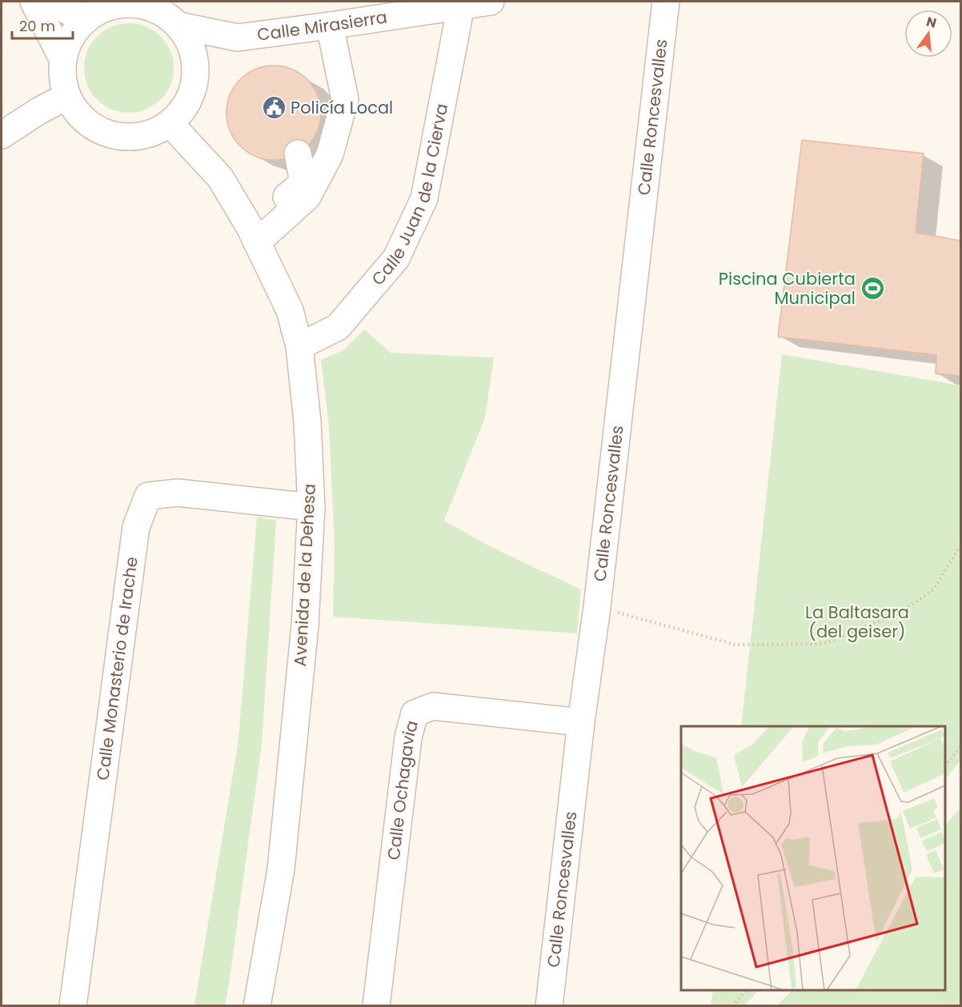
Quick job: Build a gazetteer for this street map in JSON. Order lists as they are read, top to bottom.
{
  "streets": {
    "street": [
      "Calle Mirasierra",
      "Calle Roncesvalles",
      "Calle Juan de la Cierva",
      "Avenida de la Dehesa",
      "Calle Monasterio de Irache",
      "Calle Ochagavia"
    ]
  },
  "crossings": [
    ["Calle Mirasierra", "Calle Juan de la Cierva"],
    ["Calle Mirasierra", "Avenida de la Dehesa"],
    ["Calle Roncesvalles", "Calle Ochagavia"],
    ["Calle Juan de la Cierva", "Avenida de la Dehesa"],
    ["Avenida de la Dehesa", "Calle Monasterio de Irache"]
  ],
  "parks": ["La Baltasara (del geiser)"],
  "places": {
    "public building": ["Policía Local"],
    "sports": ["Piscina Cubierta Municipal"]
  },
  "scale_bar": "20 m",
  "north": "top"
}
